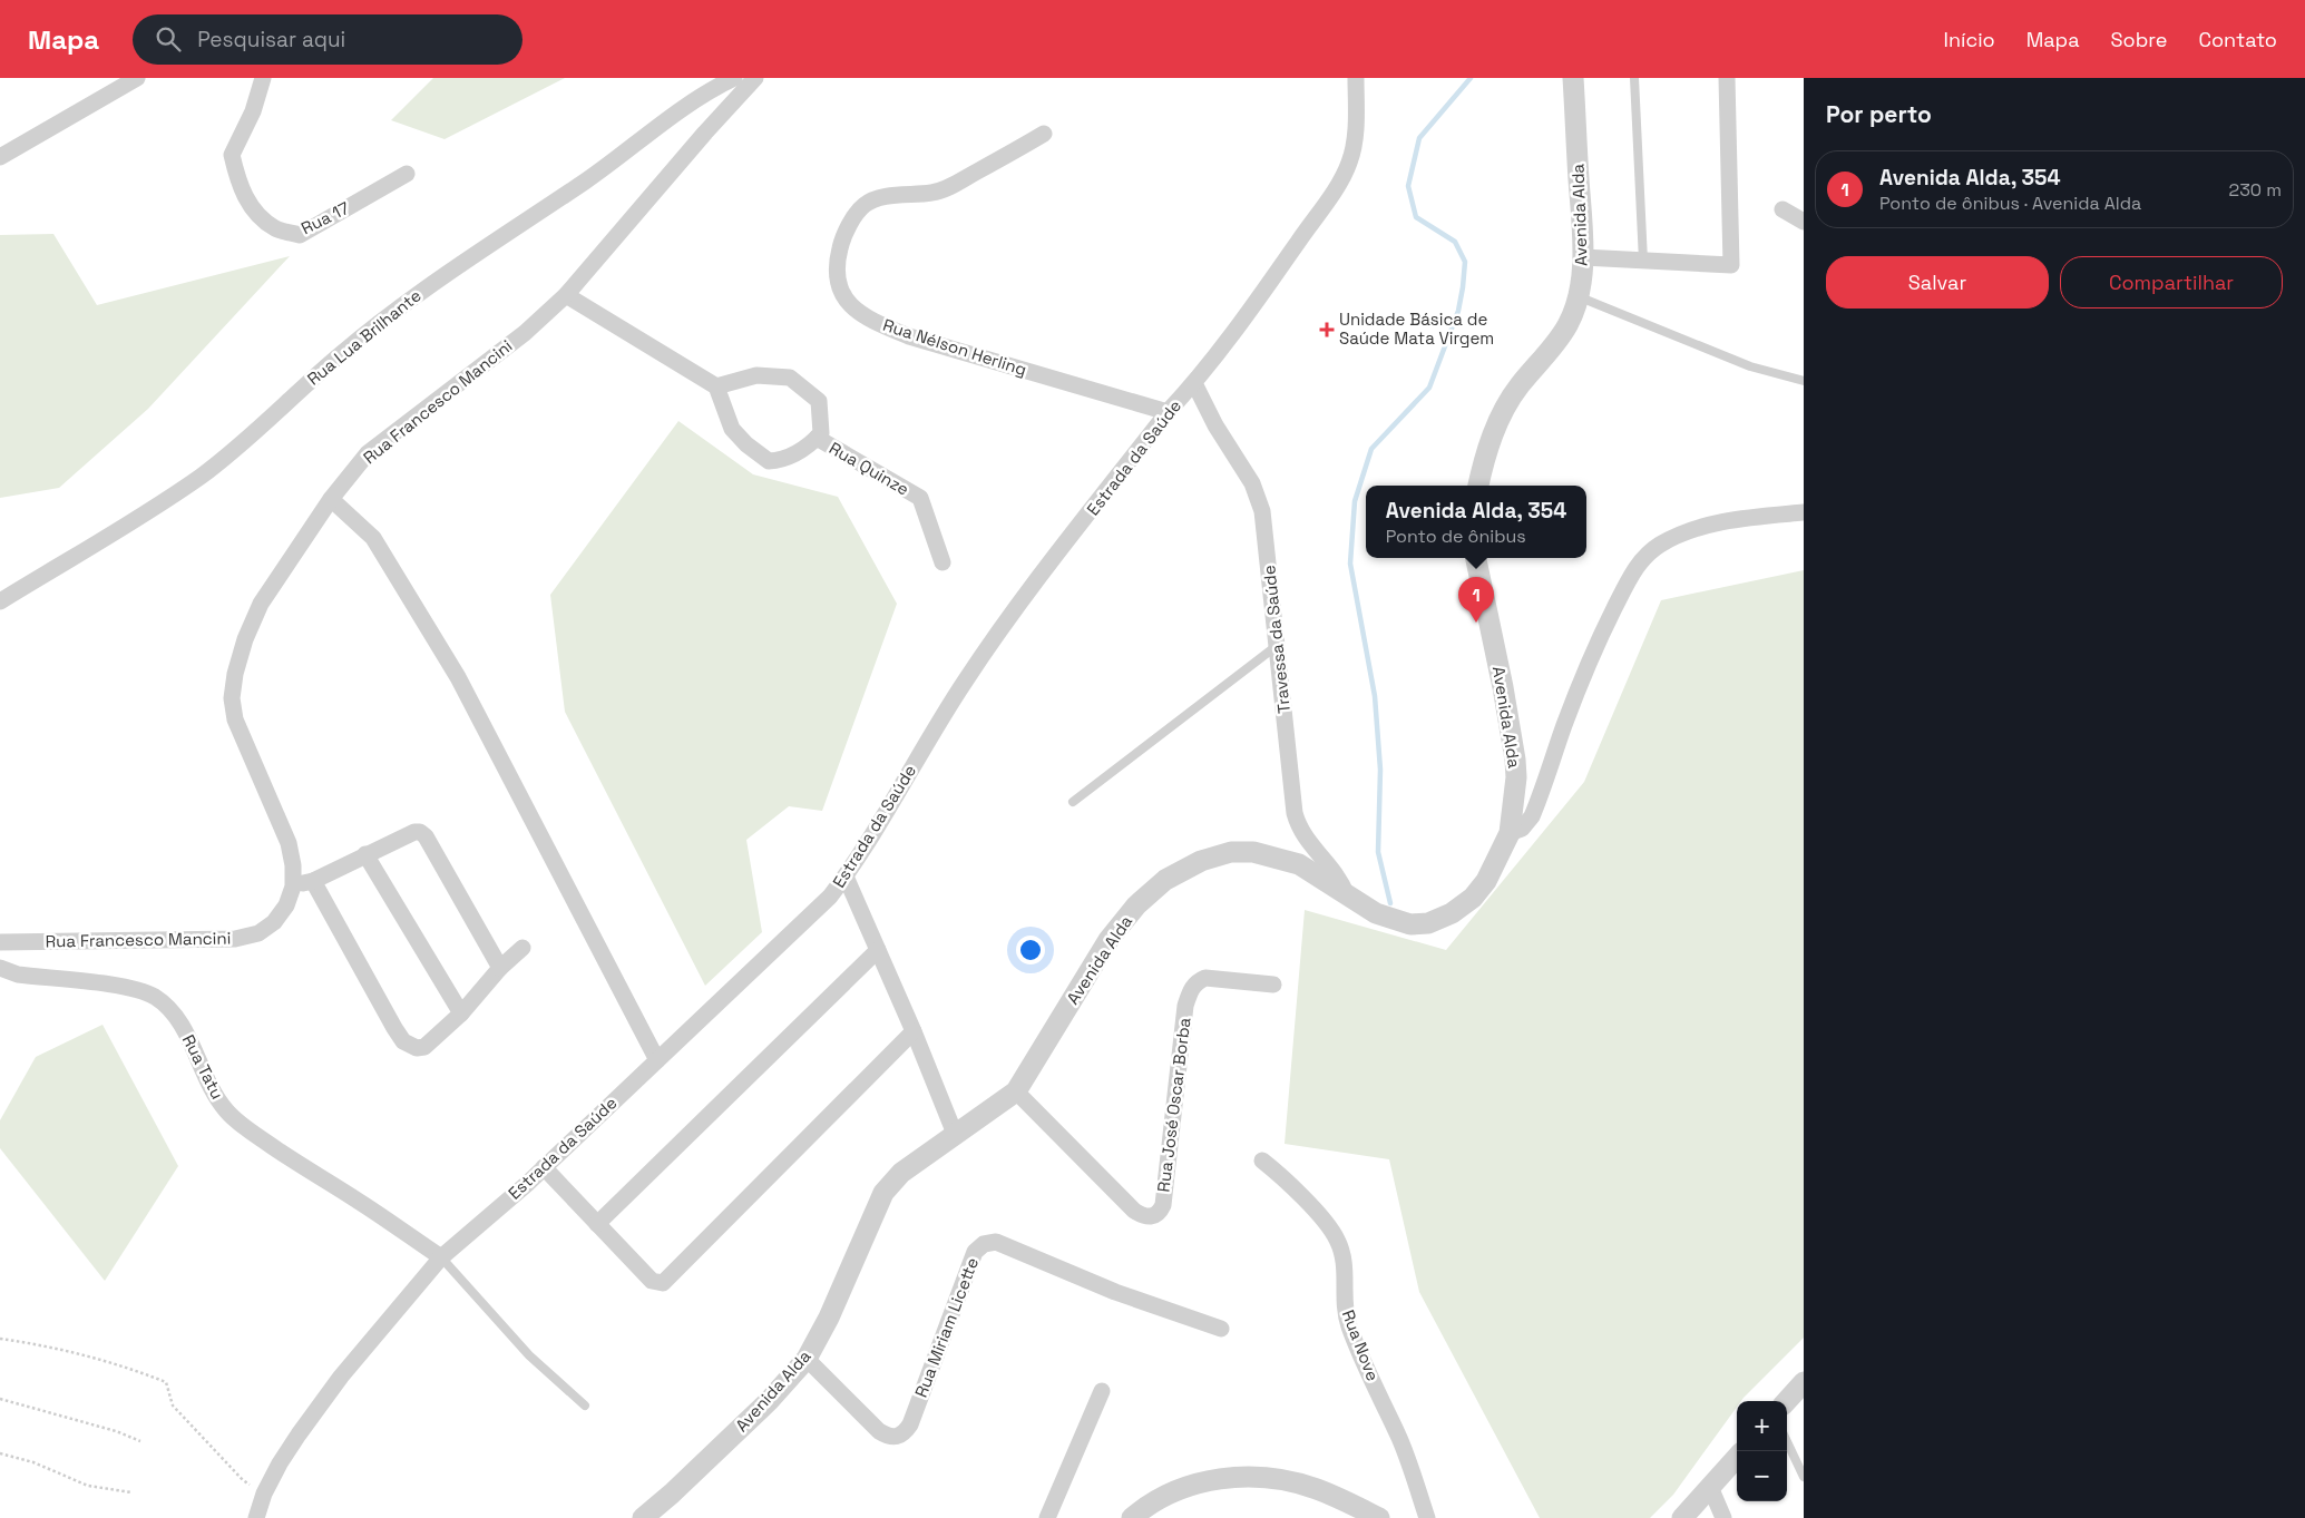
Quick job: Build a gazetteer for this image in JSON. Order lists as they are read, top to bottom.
{
  "streets": {
    "street": [
      "Avenida Alda",
      "Rua 17",
      "Rua Lua Brilhante",
      "Rua Nélson Herling",
      "Rua Francesco Mancini",
      "Estrada da Saúde",
      "Rua Quinze",
      "Travessa da Saúde",
      "Rua Tatu",
      "Rua José Oscar Borba",
      "Rua Miriam Licette",
      "Rua Nove"
    ]
  },
  "crossings": [
    ["Avenida Alda", "Travessa da Saúde"],
    ["Avenida Alda", "Rua José Oscar Borba"],
    ["Avenida Alda", "Rua Miriam Licette"],
    ["Rua Nélson Herling", "Estrada da Saúde"],
    ["Estrada da Saúde", "Travessa da Saúde"],
    ["Estrada da Saúde", "Rua Tatu"]
  ],
  "places": {
    "health": ["Unidade Básica de Saúde Mata Virgem"]
  },
  "page": {
    "header": "Mapa",
    "search": "Pesquisar aqui",
    "nav": [
      "Início",
      "Mapa",
      "Sobre",
      "Contato"
    ],
    "heading": "Por perto",
    "list": [
      {
        "mark": "1",
        "name": "Avenida Alda, 354",
        "note": "Ponto de ônibus · Avenida Alda",
        "value": "230 m"
      }
    ],
    "buttons": ["Salvar", "Compartilhar"],
    "popup": ["Avenida Alda, 354", "Ponto de ônibus"],
    "pins": "1",
    "map_buttons": ["+", "−"]
  }
}
